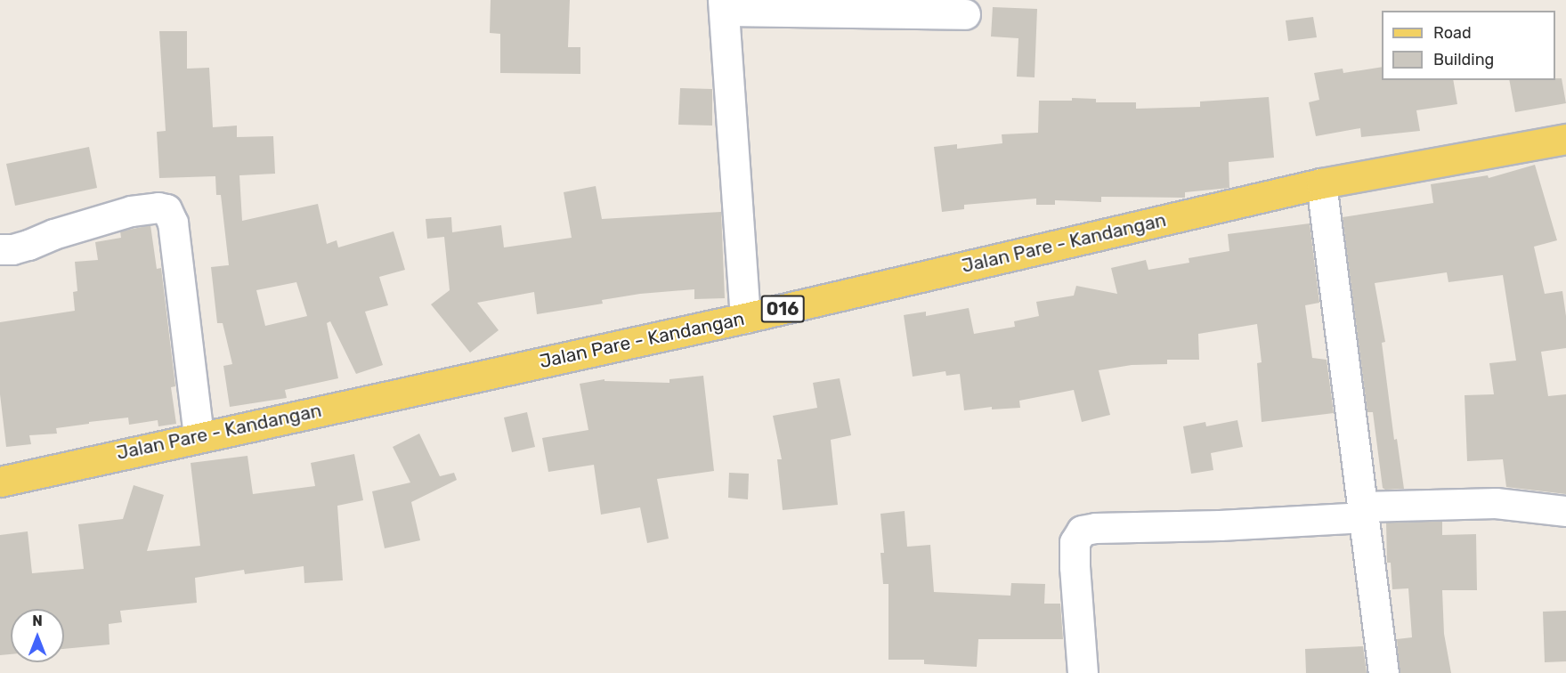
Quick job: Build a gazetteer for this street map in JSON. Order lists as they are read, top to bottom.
{
  "streets": {
    "main road": ["Jalan Pare - Kandangan", "016"]
  },
  "legend": ["Road", "Building"],
  "north": "top"
}
